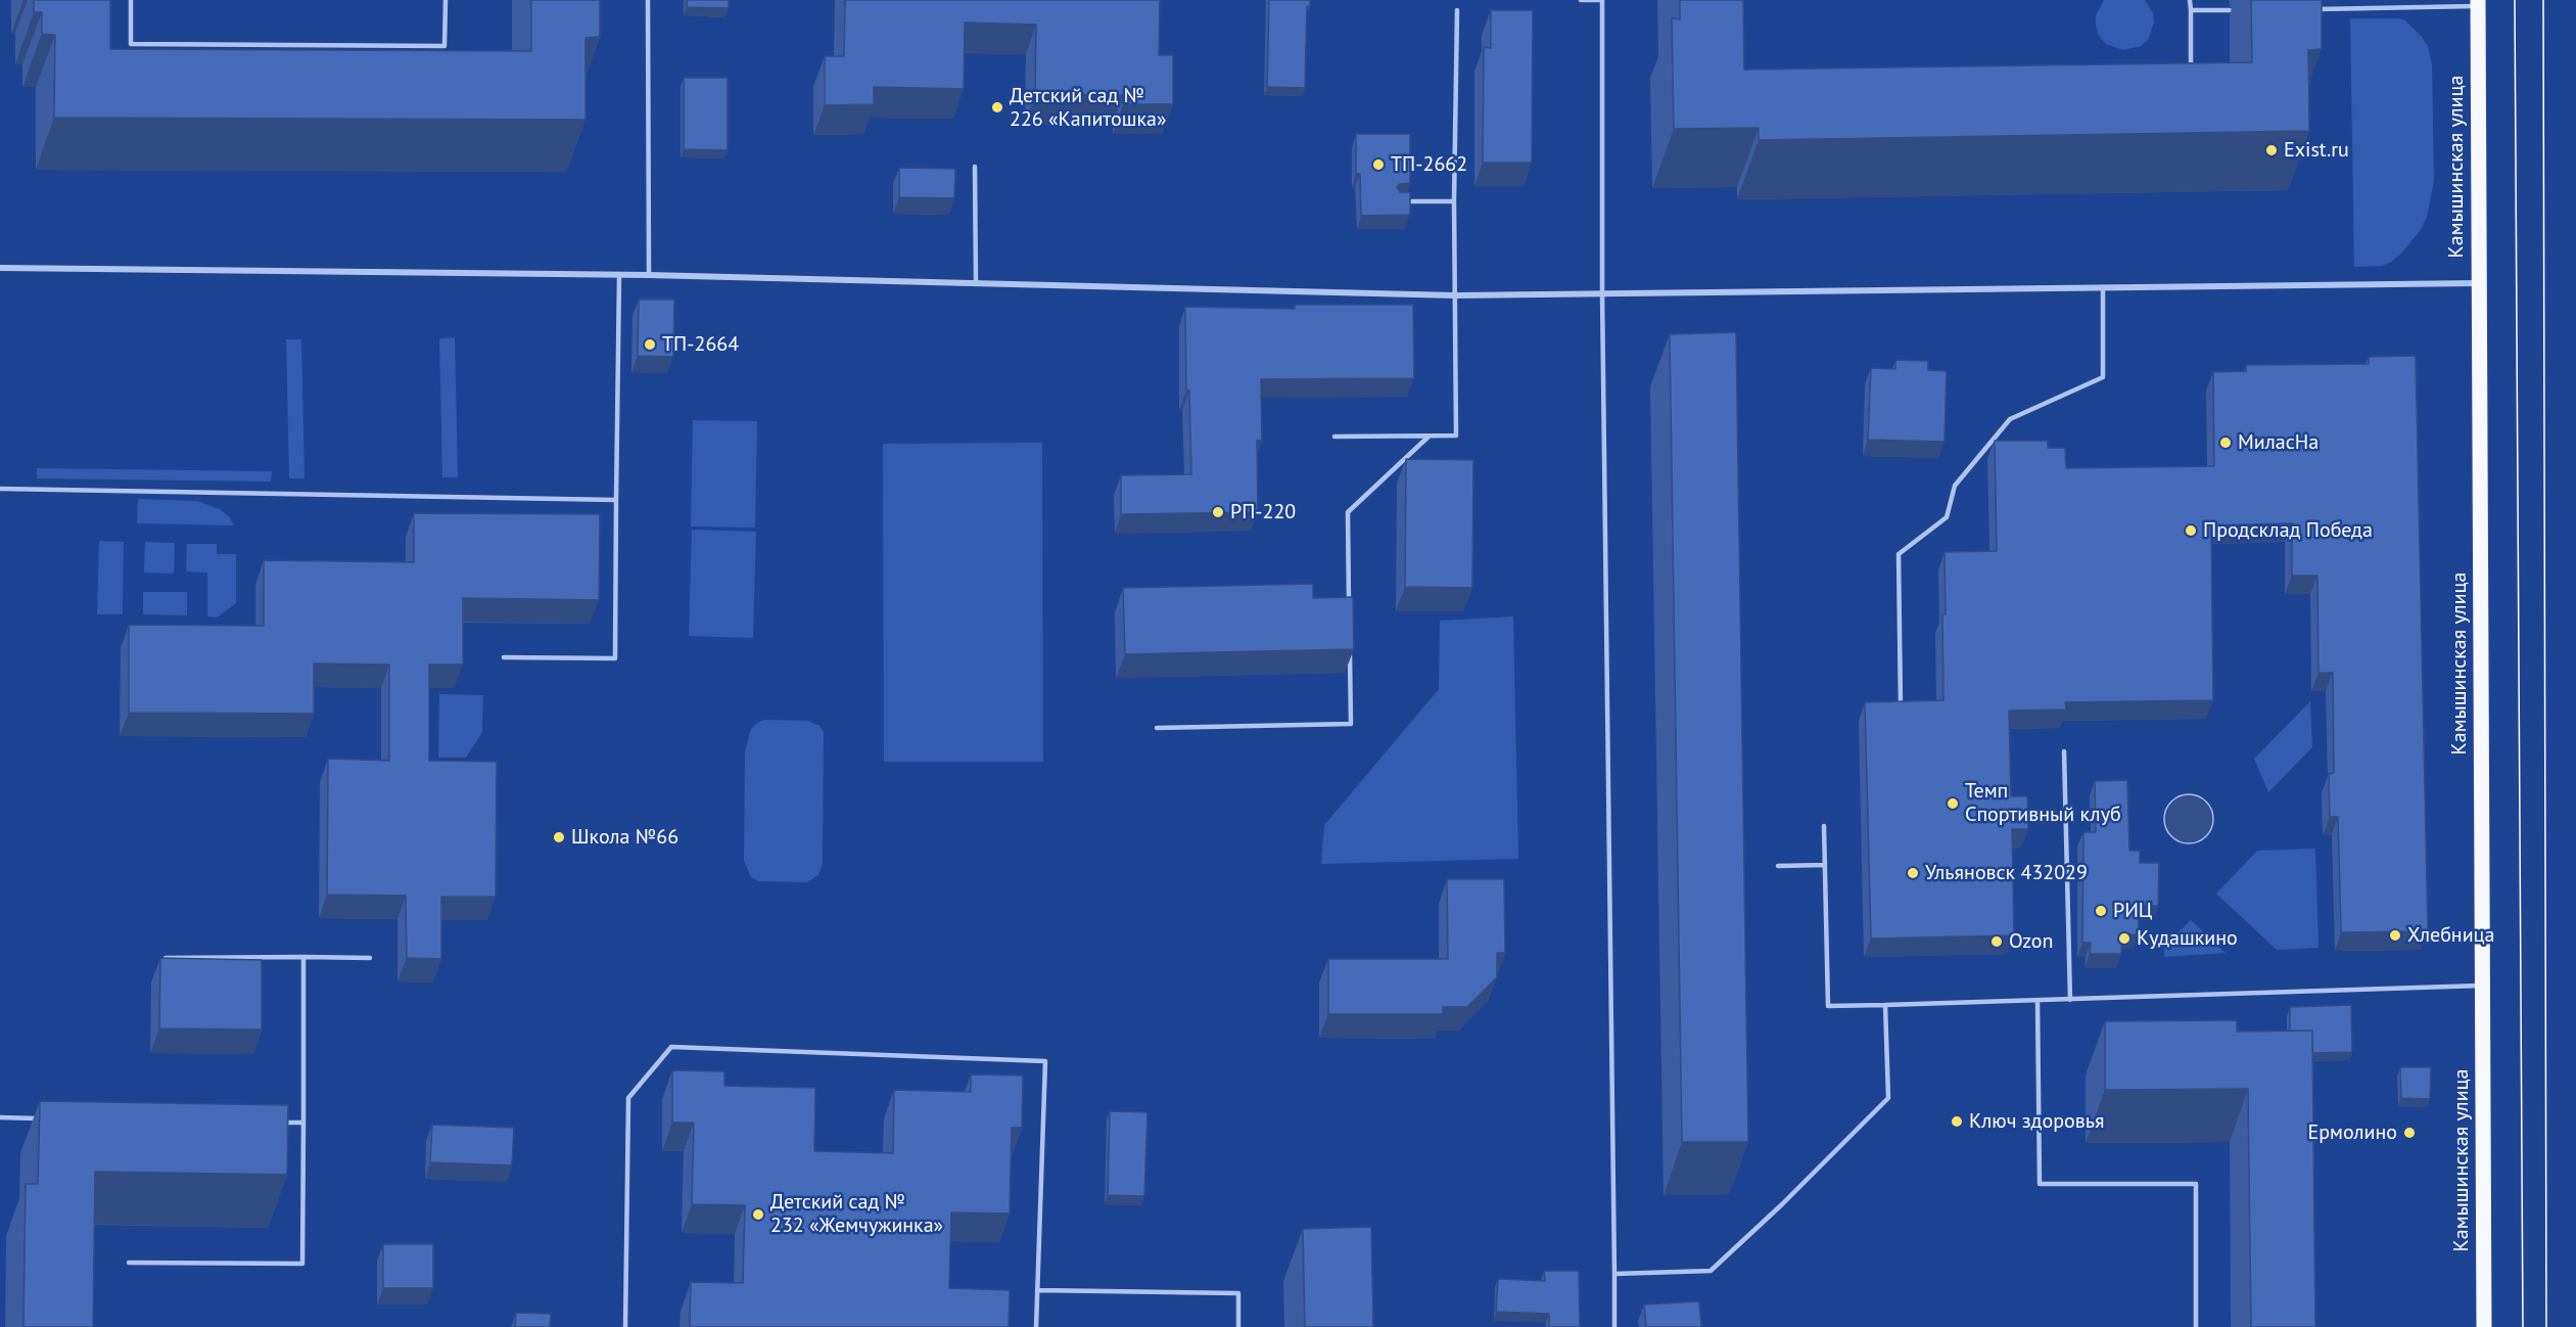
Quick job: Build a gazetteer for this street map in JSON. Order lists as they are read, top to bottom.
{
  "streets": {
    "main road": ["Камышинская улица"]
  },
  "places": [
    "Детский сад № 226 «Капитошка»",
    "Exist.ru",
    "ТП-2662",
    "ТП-2664",
    "МиласНа",
    "РП-220",
    "Продсклад Победа",
    "Темп Спортивный клуб",
    "Школа №66",
    "Ульяновск 432029",
    "РИЦ",
    "Хлебница",
    "Кудашкино",
    "Ozon",
    "Ключ здоровья",
    "Ермолино",
    "Детский сад № 232 «Жемчужинка»"
  ]
}
